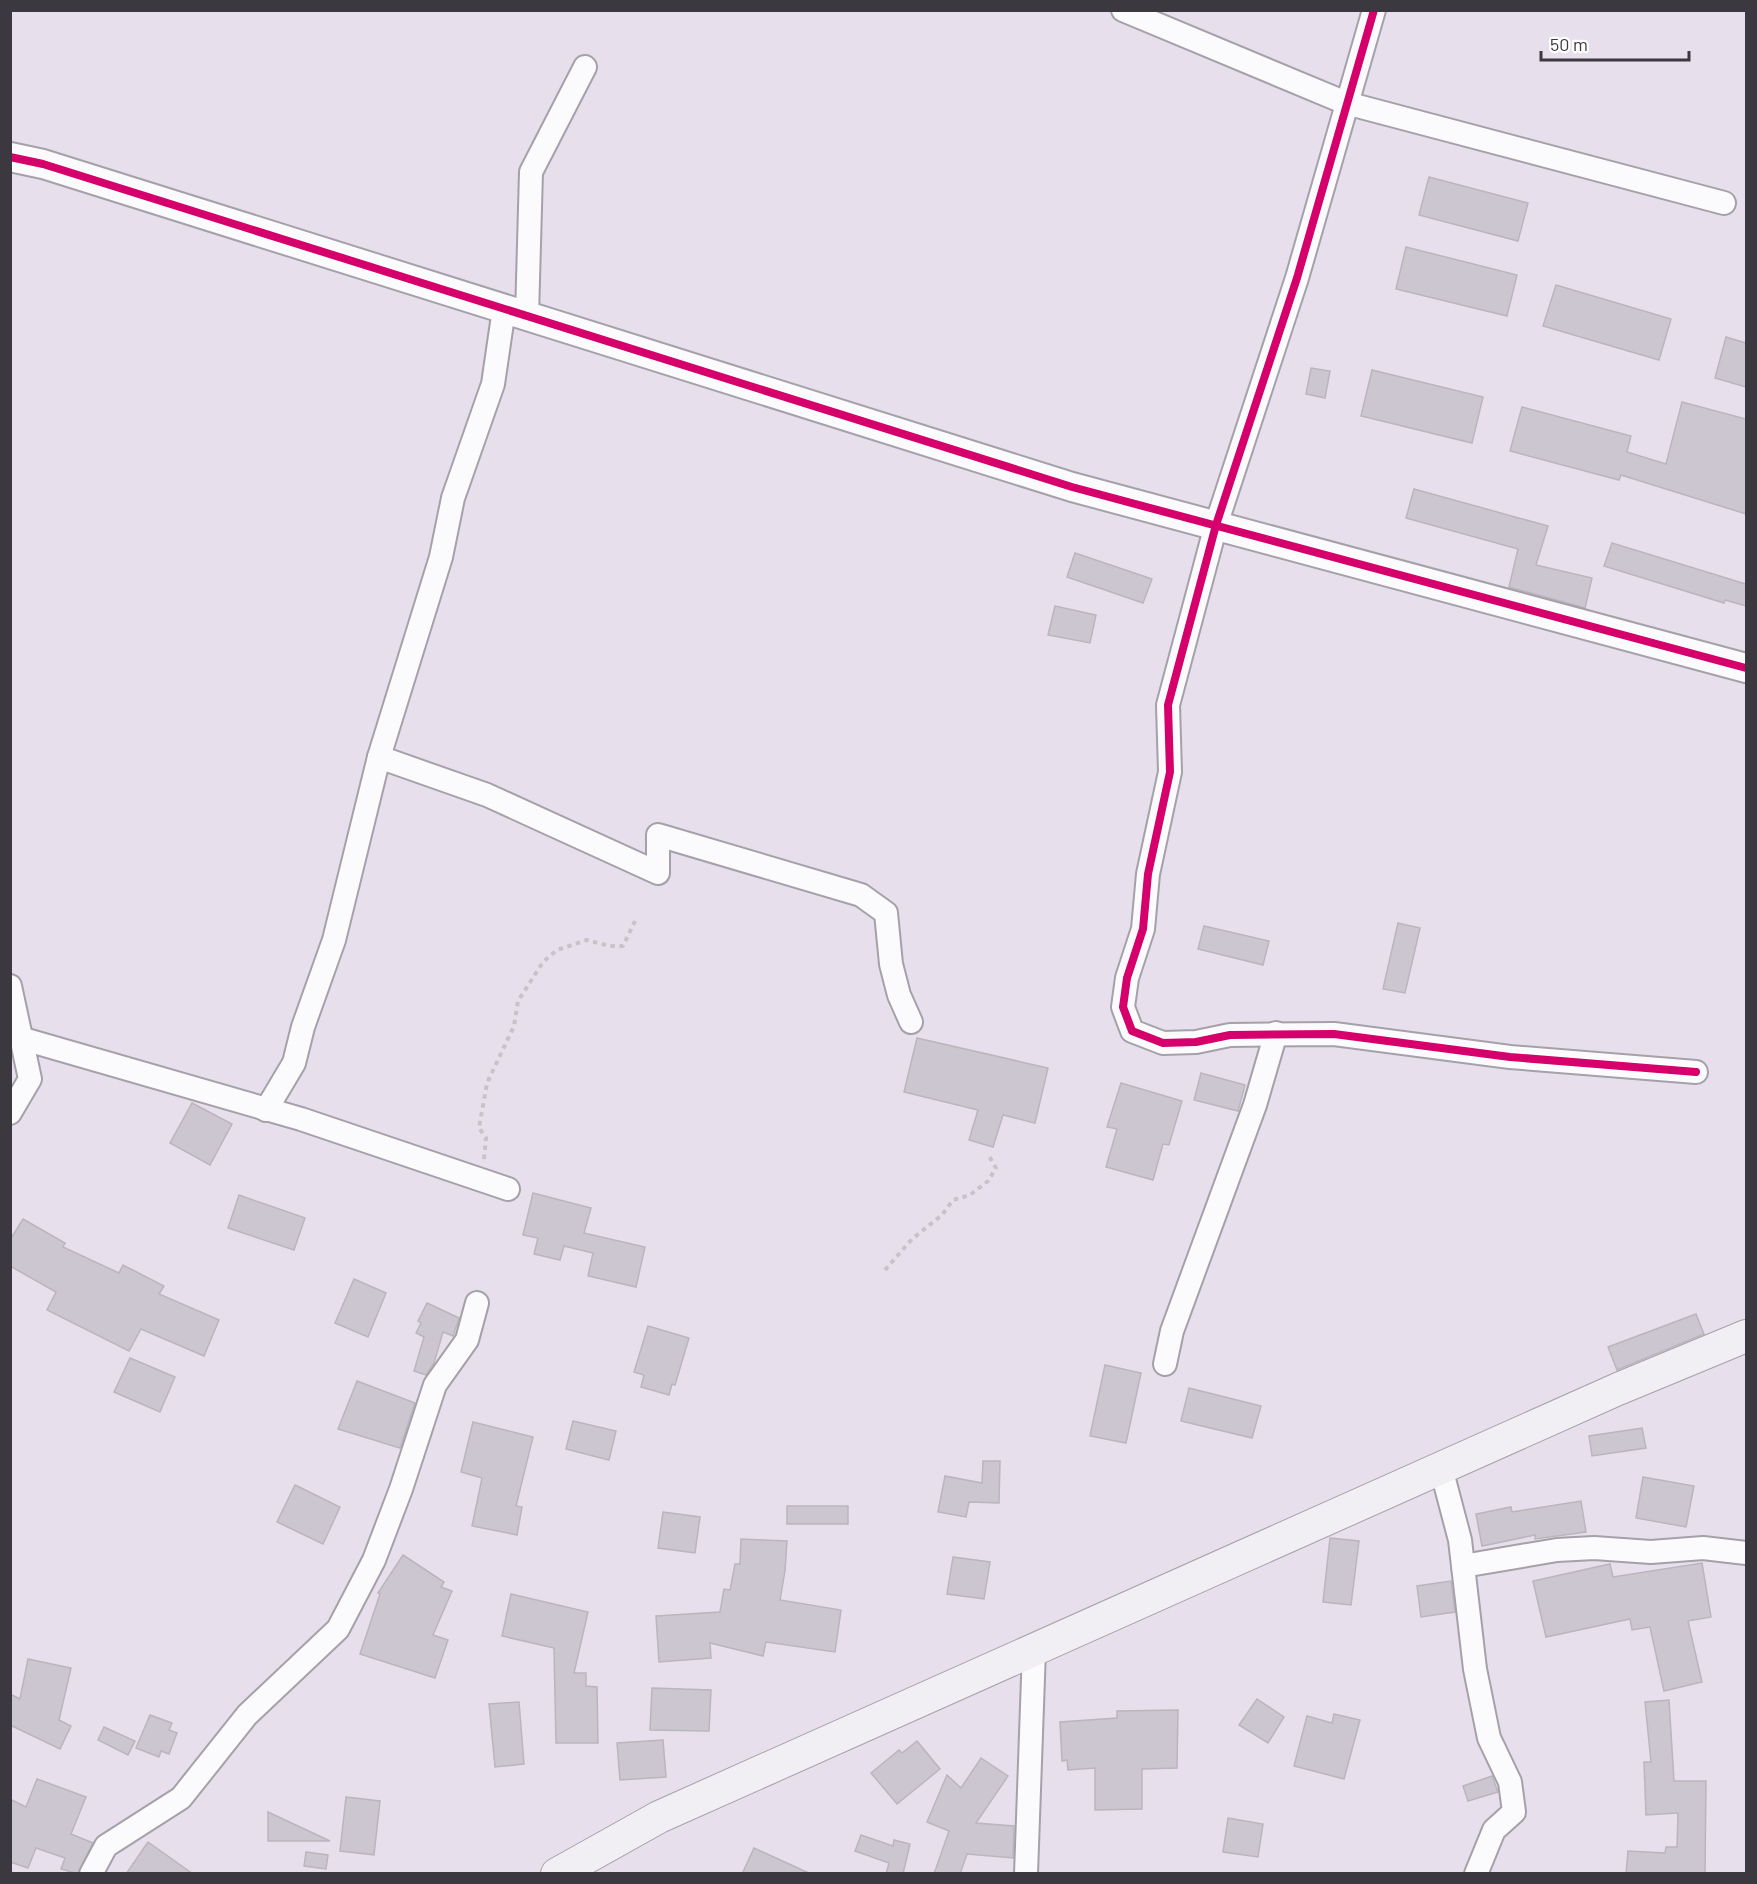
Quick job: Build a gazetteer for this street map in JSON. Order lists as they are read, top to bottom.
{
  "scale_bar": "50 m"
}
